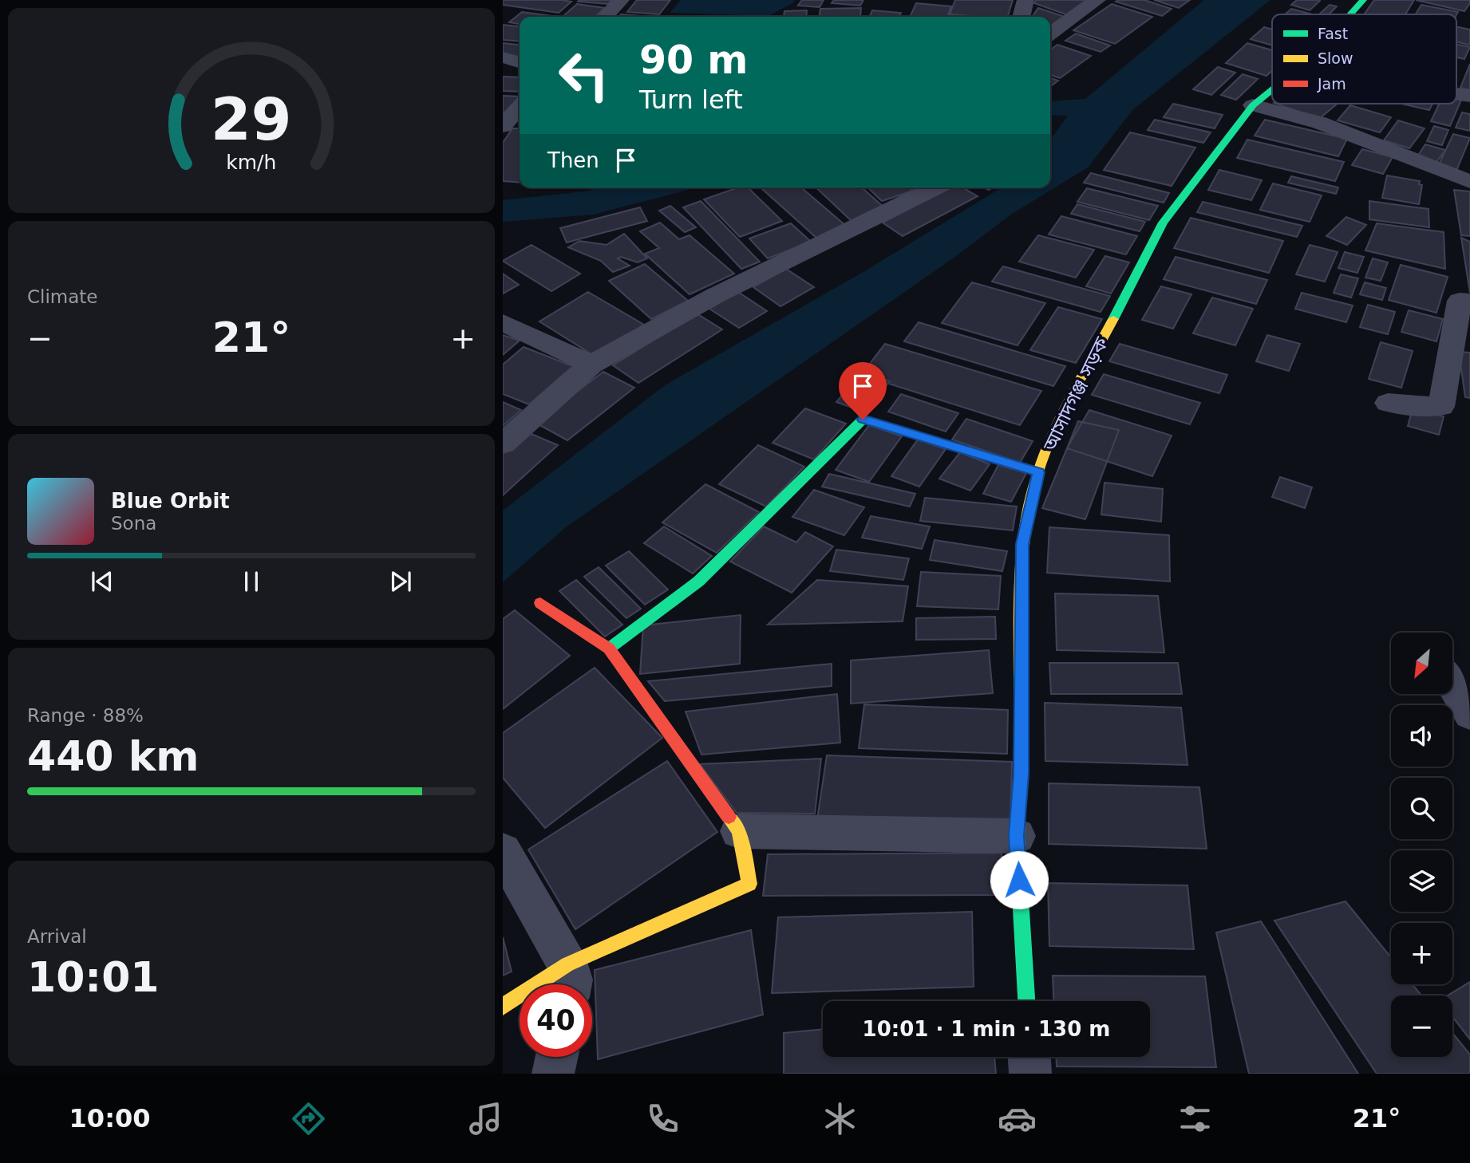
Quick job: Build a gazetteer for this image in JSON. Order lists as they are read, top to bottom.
{
  "streets": {
    "street": ["আসাদগঞ্জ সড়ক"]
  },
  "legend": ["Fast", "Slow", "Jam"],
  "north": "bottom left",
  "page": {
    "turn": ["90 m", "Turn left"],
    "then": "Then",
    "tile": [
      "Climate",
      ["Range · 88%", "440 km"],
      ["Arrival", "10:01"]
    ],
    "heat": ["−", "21°", "+"],
    "song": ["Blue Orbit", "Sona"],
    "map_buttons": ["+", "−"],
    "limit": "40",
    "trip": "10:01 · 1 min · 130 m",
    "tabs": ["10:00", "21°"],
    "gauge": ["29", "km/h"]
  }
}
